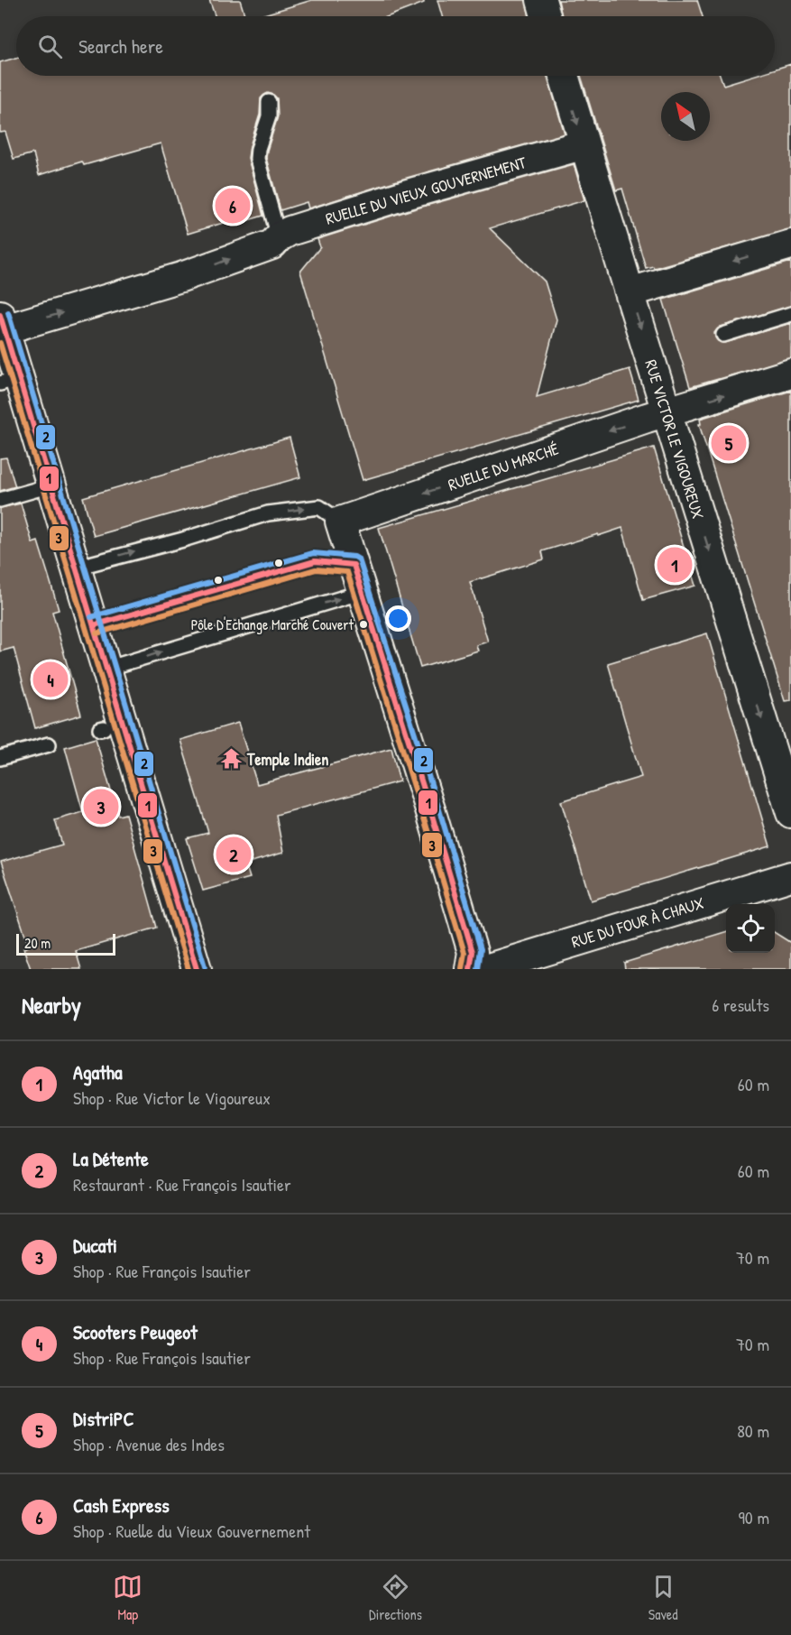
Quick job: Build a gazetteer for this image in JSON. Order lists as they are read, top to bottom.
{
  "streets": {
    "street": [
      "RUELLE DU VIEUX GOUVERNEMENT",
      "RUE VICTOR LE VIGOUREUX",
      "RUELLE DU MARCHÉ",
      "RUE DU FOUR À CHAUX"
    ]
  },
  "crossings": [
    ["RUELLE DU VIEUX GOUVERNEMENT", "RUE VICTOR LE VIGOUREUX"],
    ["RUE VICTOR LE VIGOUREUX", "RUELLE DU MARCHÉ"]
  ],
  "one_way": ["RUELLE DU VIEUX GOUVERNEMENT", "RUE VICTOR LE VIGOUREUX"],
  "places": {
    "other": ["Pôle D'Echange Marché Couvert"],
    "temple": ["Temple Indien"]
  },
  "lines": ["transit line 2", "transit line 1", "transit line 3"],
  "scale_bar": "20 m",
  "north": "top left",
  "page": {
    "search": "Search here",
    "pins": [
      "6",
      "5",
      "1",
      "4",
      "3",
      "2"
    ],
    "scale": "20 m",
    "heading": ["Nearby", "6 results"],
    "list": [
      {
        "mark": "1",
        "name": "Agatha",
        "note": "Shop · Rue Victor le Vigoureux",
        "value": "60 m"
      },
      {
        "mark": "2",
        "name": "La Détente",
        "note": "Restaurant · Rue François Isautier",
        "value": "60 m"
      },
      {
        "mark": "3",
        "name": "Ducati",
        "note": "Shop · Rue François Isautier",
        "value": "70 m"
      },
      {
        "mark": "4",
        "name": "Scooters Peugeot",
        "note": "Shop · Rue François Isautier",
        "value": "70 m"
      },
      {
        "mark": "5",
        "name": "DistriPC",
        "note": "Shop · Avenue des Indes",
        "value": "80 m"
      },
      {
        "mark": "6",
        "name": "Cash Express",
        "note": "Shop · Ruelle du Vieux Gouvernement",
        "value": "90 m"
      }
    ],
    "nav": ["Map", "Directions", "Saved"]
  }
}
